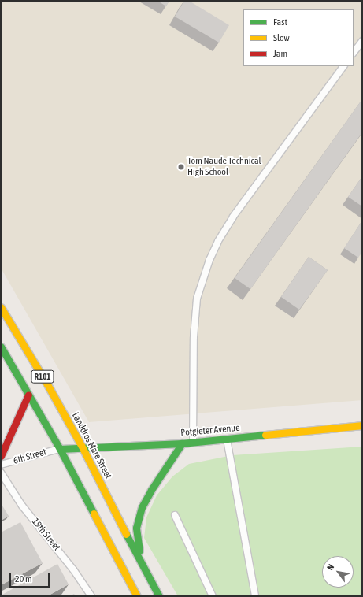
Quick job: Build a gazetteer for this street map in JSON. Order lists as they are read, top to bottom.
{
  "streets": {
    "main road": ["R101", "Potgieter Avenue", "Landdros Mare Street"],
    "lane": ["6th Street", "19th Street"]
  },
  "crossings": [
    ["R101", "Potgieter Avenue"],
    ["R101", "6th Street"],
    ["Potgieter Avenue", "Landdros Mare Street"],
    ["Potgieter Avenue", "6th Street"]
  ],
  "places": ["Tom Naude Technical High School"],
  "legend": ["Fast", "Slow", "Jam"],
  "scale_bar": "20 m",
  "north": "top left"
}
